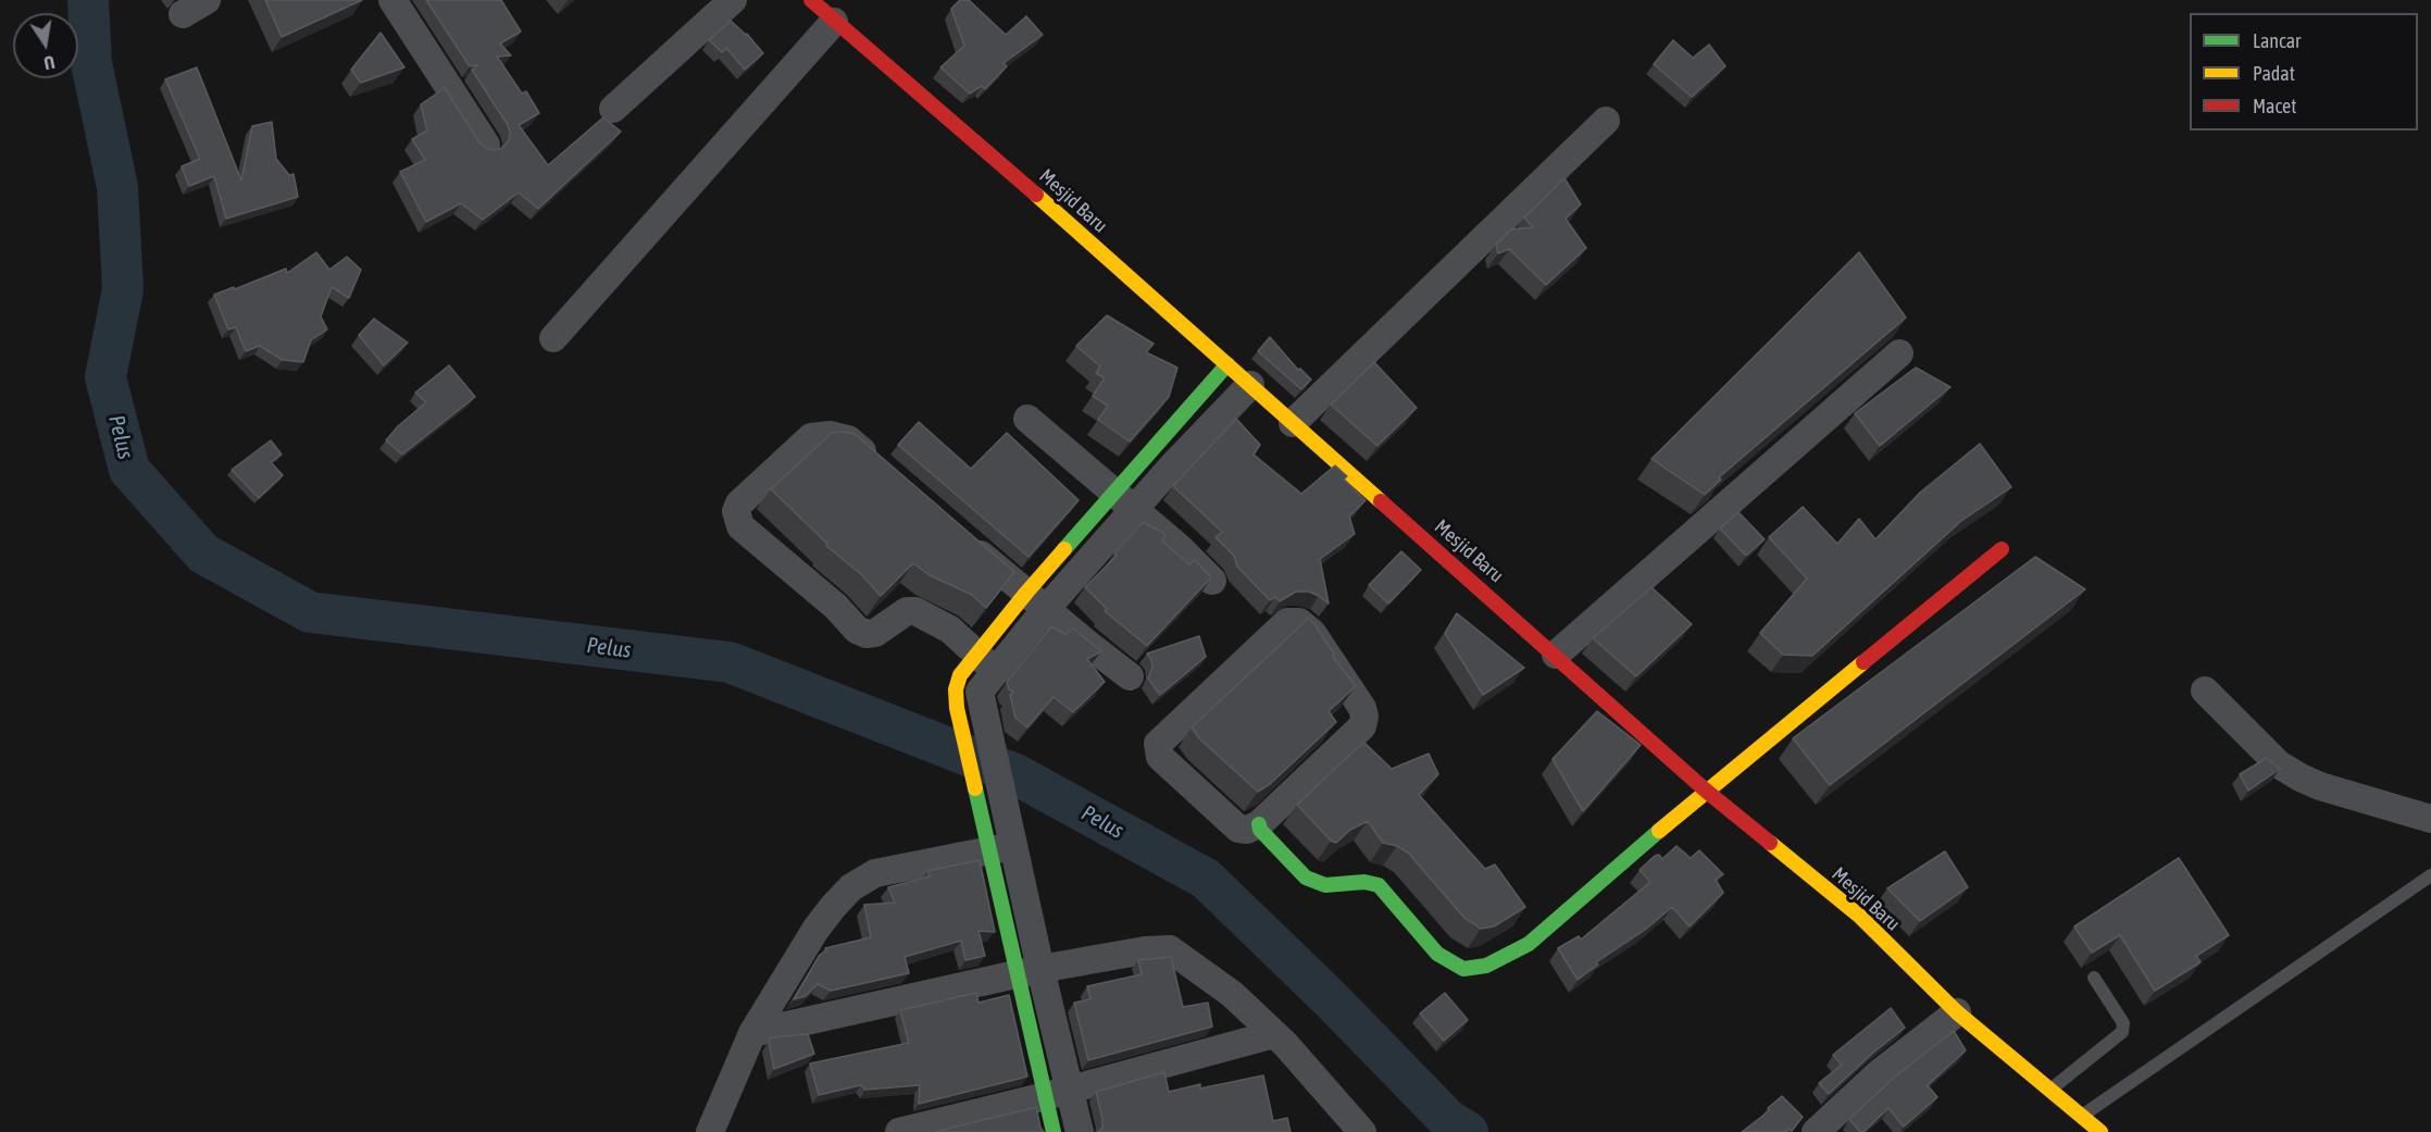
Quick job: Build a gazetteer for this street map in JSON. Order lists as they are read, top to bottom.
{
  "streets": {
    "street": ["Mesjid Baru"]
  },
  "water": ["Pelus"],
  "legend": ["Lancar", "Padat", "Macet"],
  "north": "bottom"
}
